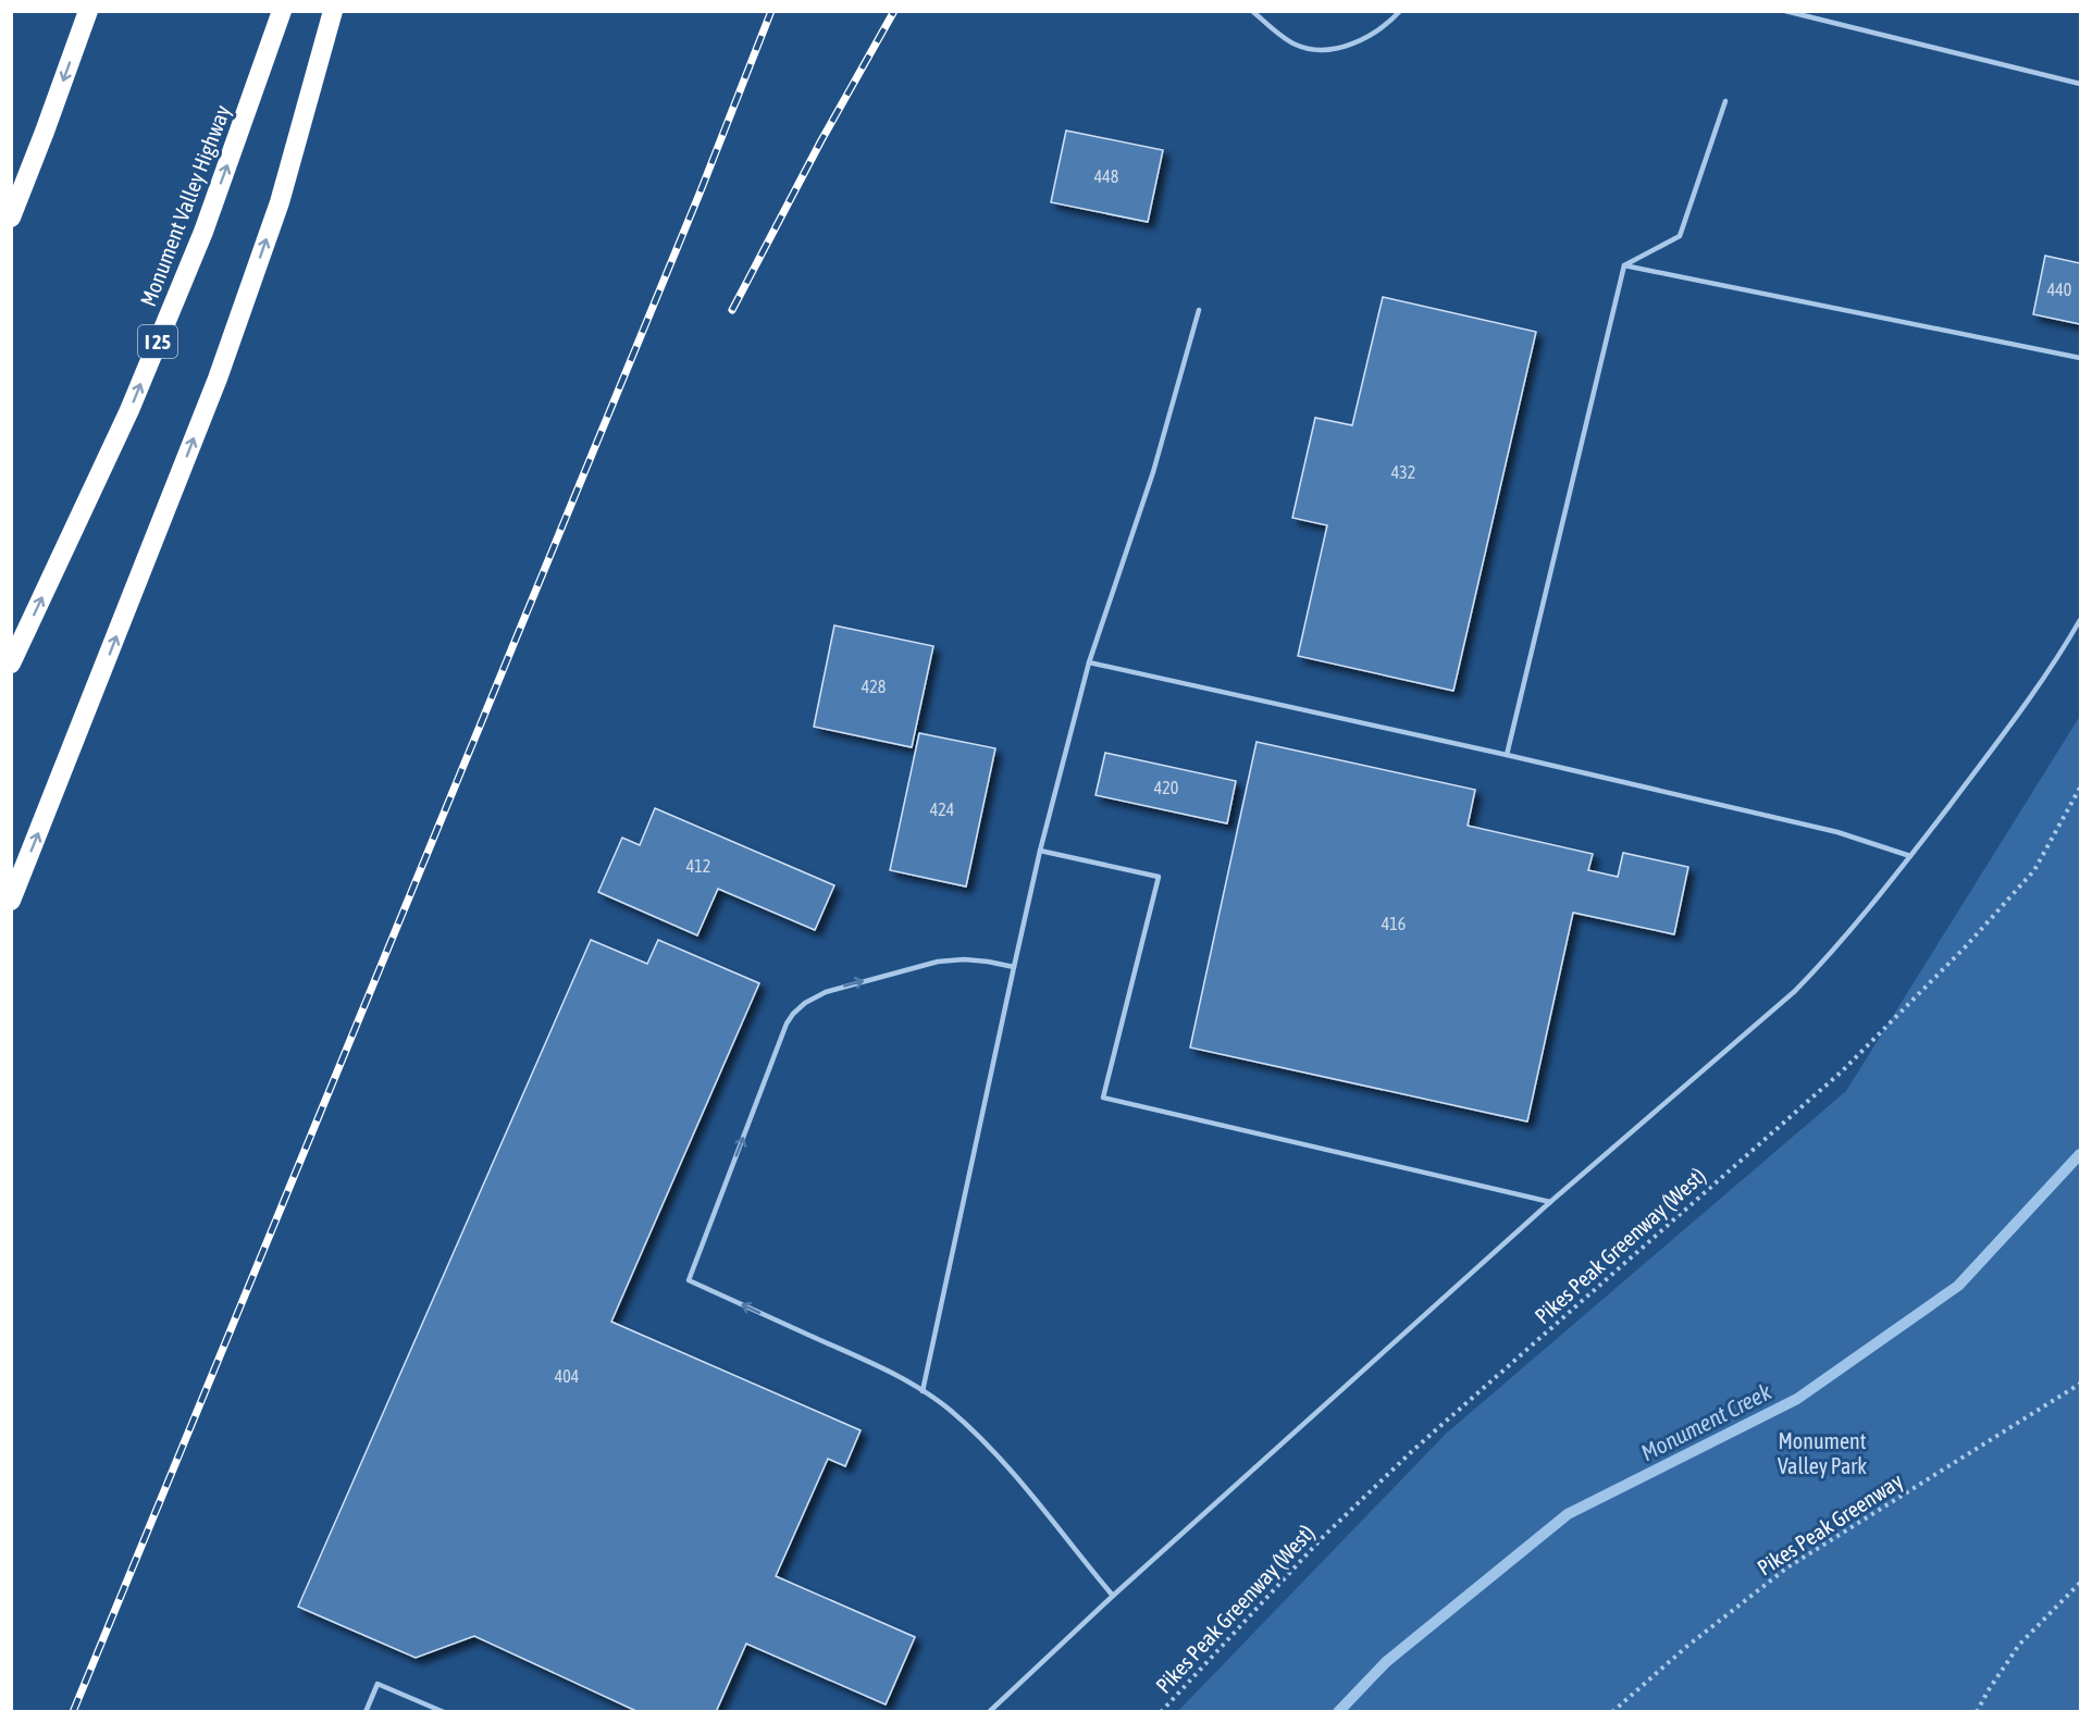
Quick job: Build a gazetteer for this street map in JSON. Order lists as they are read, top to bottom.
{
  "streets": {
    "highway": ["Monument Valley Highway", "I 25"],
    "path": ["Pikes Peak Greenway (West)", "Pikes Peak Greenway"]
  },
  "water": ["Monument Creek"],
  "parks": ["Monument Valley Park"],
  "house_numbers": [
    "448",
    "440",
    "432",
    "428",
    "420",
    "424",
    "412",
    "416",
    "404"
  ]
}
